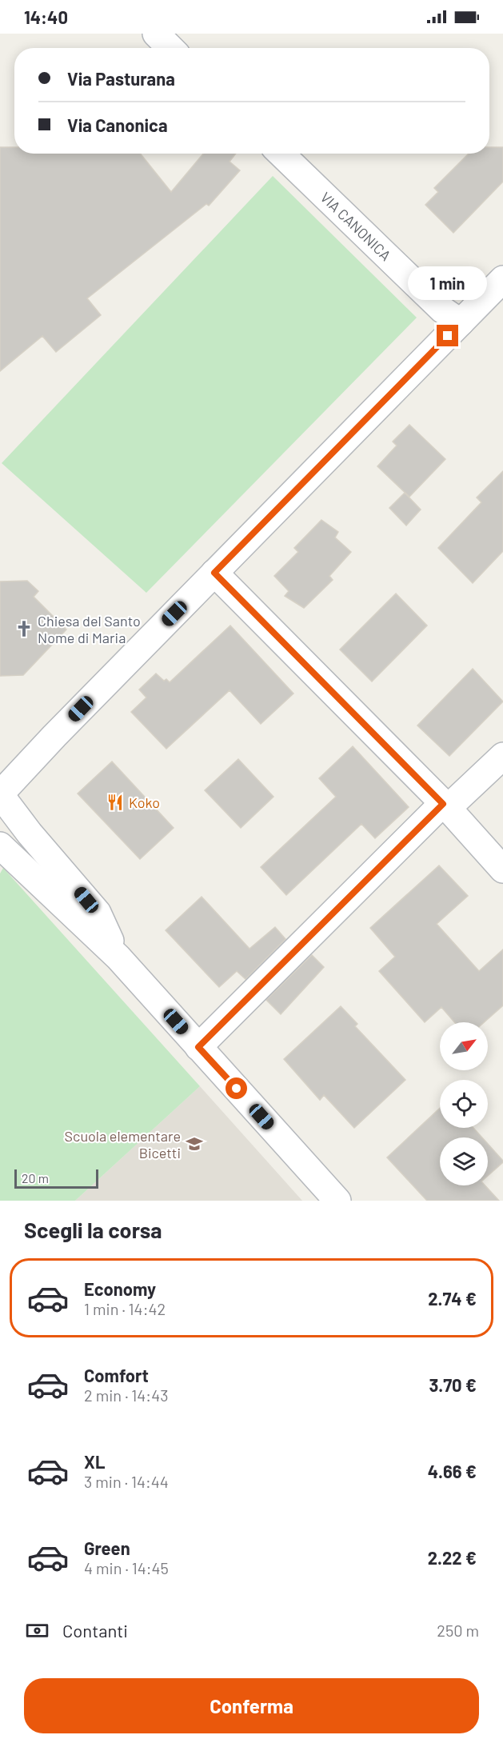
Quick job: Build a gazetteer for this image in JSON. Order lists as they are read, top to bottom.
{
  "streets": {
    "street": ["VIA CANONICA"]
  },
  "places": {
    "church": ["Chiesa del Santo Nome di Maria"],
    "restaurant": ["Koko"],
    "school or university": ["Scuola elementare Bicetti"]
  },
  "scale_bar": "20 m",
  "north": "top right",
  "page": {
    "status": "14:40",
    "banner": ["Via Pasturana", "Via Canonica"],
    "bubble": "1 min",
    "scale": "20 m",
    "heading": "Scegli la corsa",
    "list": [
      {
        "name": "Economy",
        "note": "1 min · 14:42",
        "value": "2.74 €"
      },
      {
        "name": "Comfort",
        "note": "2 min · 14:43",
        "value": "3.70 €"
      },
      {
        "name": "XL",
        "note": "3 min · 14:44",
        "value": "4.66 €"
      },
      {
        "name": "Green",
        "note": "4 min · 14:45",
        "value": "2.22 €"
      }
    ],
    "pay": ["Contanti", "250 m"],
    "buttons": "Conferma"
  }
}
